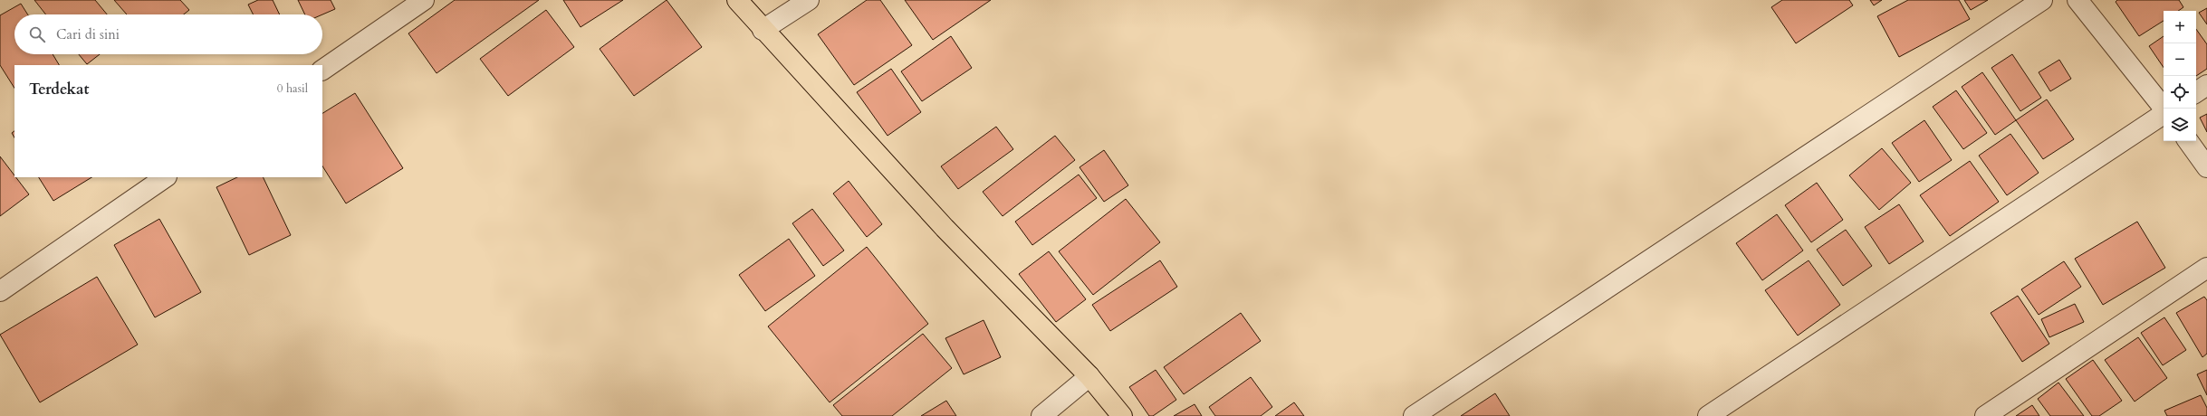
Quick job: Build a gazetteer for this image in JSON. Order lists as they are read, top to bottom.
{
  "page": {
    "map_buttons": ["+", "−"],
    "search": "Cari di sini",
    "heading": ["Terdekat", "0 hasil"]
  }
}
